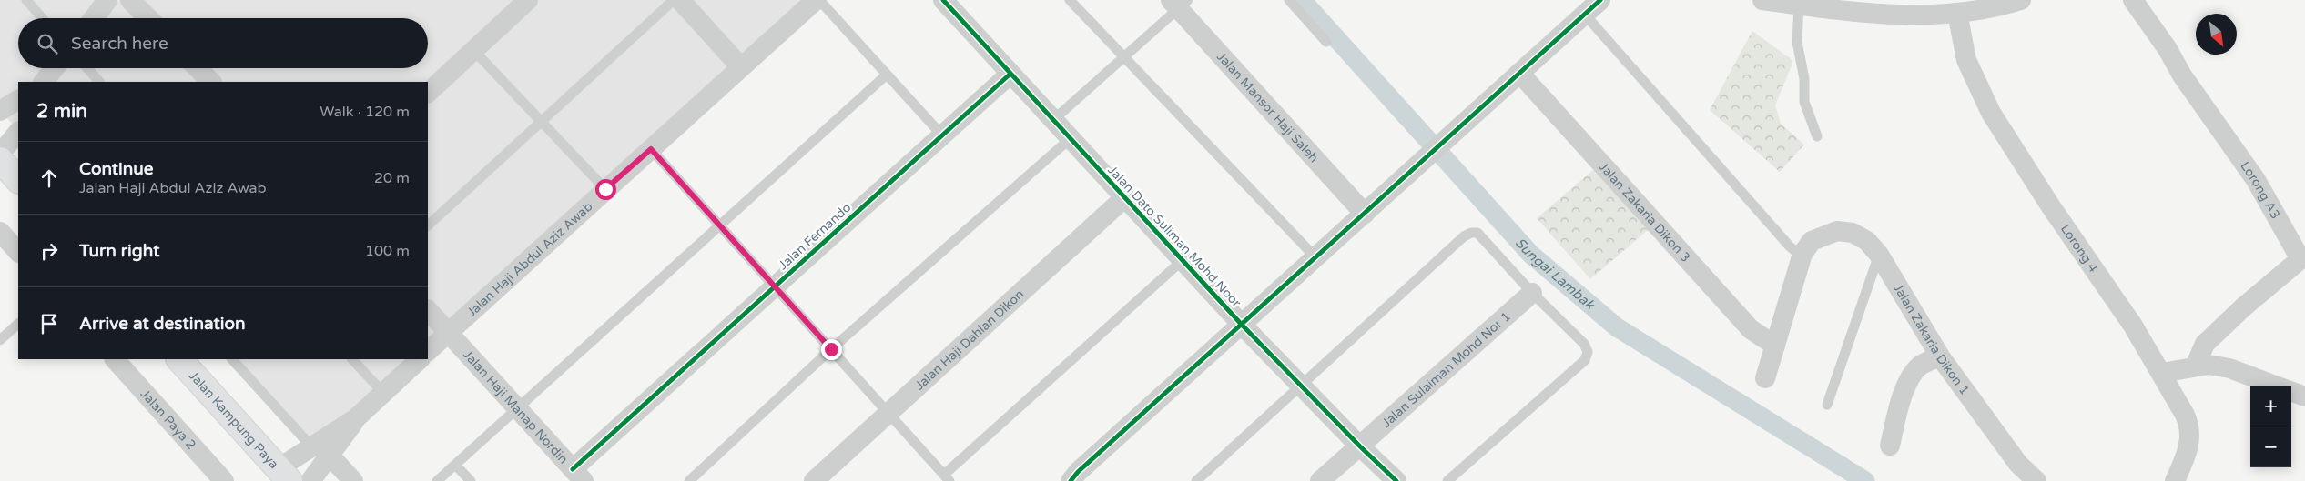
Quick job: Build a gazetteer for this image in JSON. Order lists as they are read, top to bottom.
{
  "streets": {
    "street": [
      "Jalan Mansor Haji Saleh",
      "Lorong A3",
      "Jalan Zakaria Dikon 3",
      "Jalan Fernando",
      "Jalan Dato Suliman Mohd Noor",
      "Lorong 4",
      "Jalan Haji Abdul Aziz Awab",
      "Jalan Zakaria Dikon 1",
      "Jalan Haji Dahlan Dikon",
      "Jalan Sulaiman Mohd Nor 1",
      "Jalan Haji Manap Nordin",
      "Jalan Paya 2",
      "Jalan Kampung Paya"
    ]
  },
  "crossings": [
    ["Jalan Fernando", "Jalan Dato Suliman Mohd Noor"],
    ["Jalan Fernando", "Jalan Haji Manap Nordin"],
    ["Jalan Dato Suliman Mohd Noor", "Jalan Haji Dahlan Dikon"],
    ["Jalan Dato Suliman Mohd Noor", "Jalan Sulaiman Mohd Nor 1"],
    ["Jalan Haji Abdul Aziz Awab", "Jalan Haji Manap Nordin"]
  ],
  "water": ["Sungai Lambak"],
  "north": "bottom right",
  "page": {
    "search": "Search here",
    "heading": ["2 min", "Walk · 120 m"],
    "list": [
      ["Continue", "Jalan Haji Abdul Aziz Awab", "20 m"],
      ["Turn right", "100 m"],
      "Arrive at destination"
    ],
    "map_buttons": ["+", "−"]
  }
}
